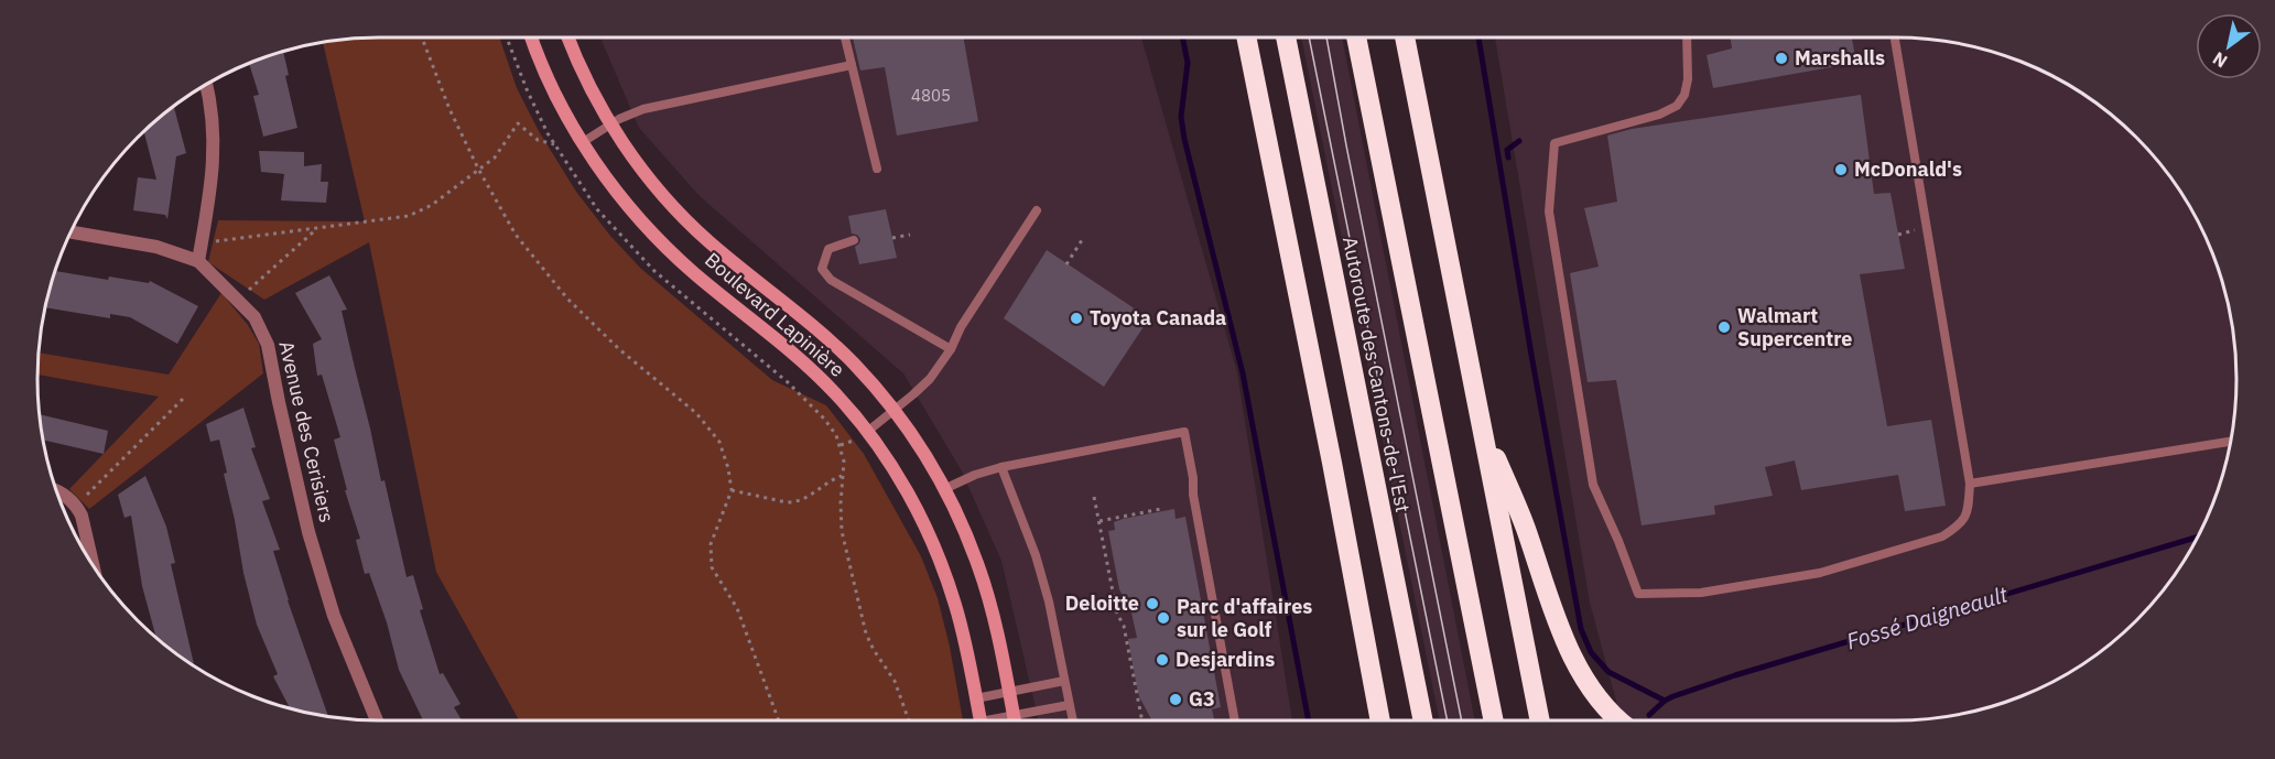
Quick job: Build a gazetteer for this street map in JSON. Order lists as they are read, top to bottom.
{
  "streets": {
    "highway": ["Autoroute des Cantons-de-l'Est"],
    "main road": ["Boulevard Lapinière"],
    "street": ["Avenue des Cerisiers"]
  },
  "water": ["Fossé Daigneault"],
  "places": [
    "Marshalls",
    "McDonald's",
    "Toyota Canada",
    "Walmart Supercentre",
    "Deloitte",
    "Parc d'affaires sur le Golf",
    "Desjardins",
    "G3"
  ],
  "house_numbers": ["4805"],
  "north": "bottom left"
}
